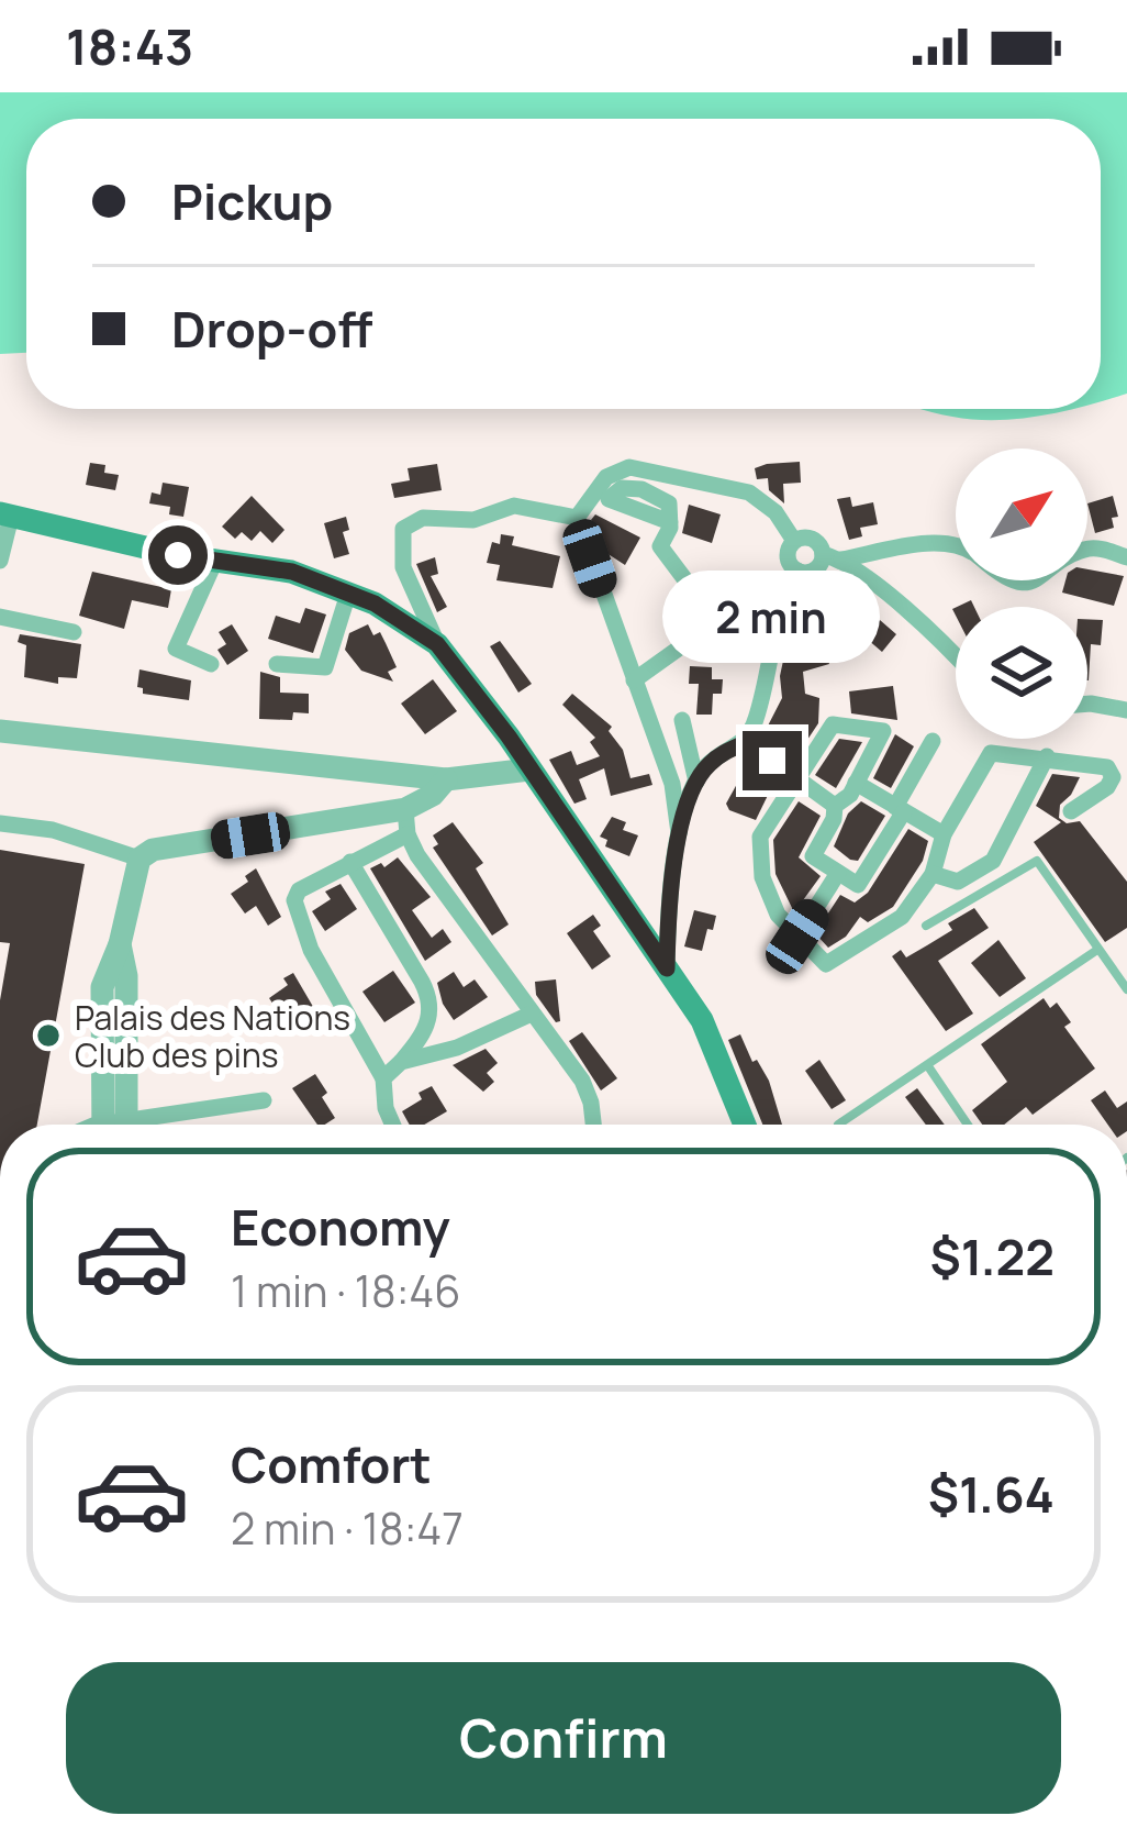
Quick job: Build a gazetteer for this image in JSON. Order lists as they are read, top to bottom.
{
  "places": ["Palais des Nations Club des pins"],
  "north": "top right",
  "page": {
    "status": "18:43",
    "banner": ["Pickup", "Drop-off"],
    "bubble": "2 min",
    "list": [
      {
        "name": "Economy",
        "note": "1 min · 18:46",
        "value": "$1.22"
      },
      {
        "name": "Comfort",
        "note": "2 min · 18:47",
        "value": "$1.64"
      }
    ],
    "buttons": "Confirm"
  }
}
